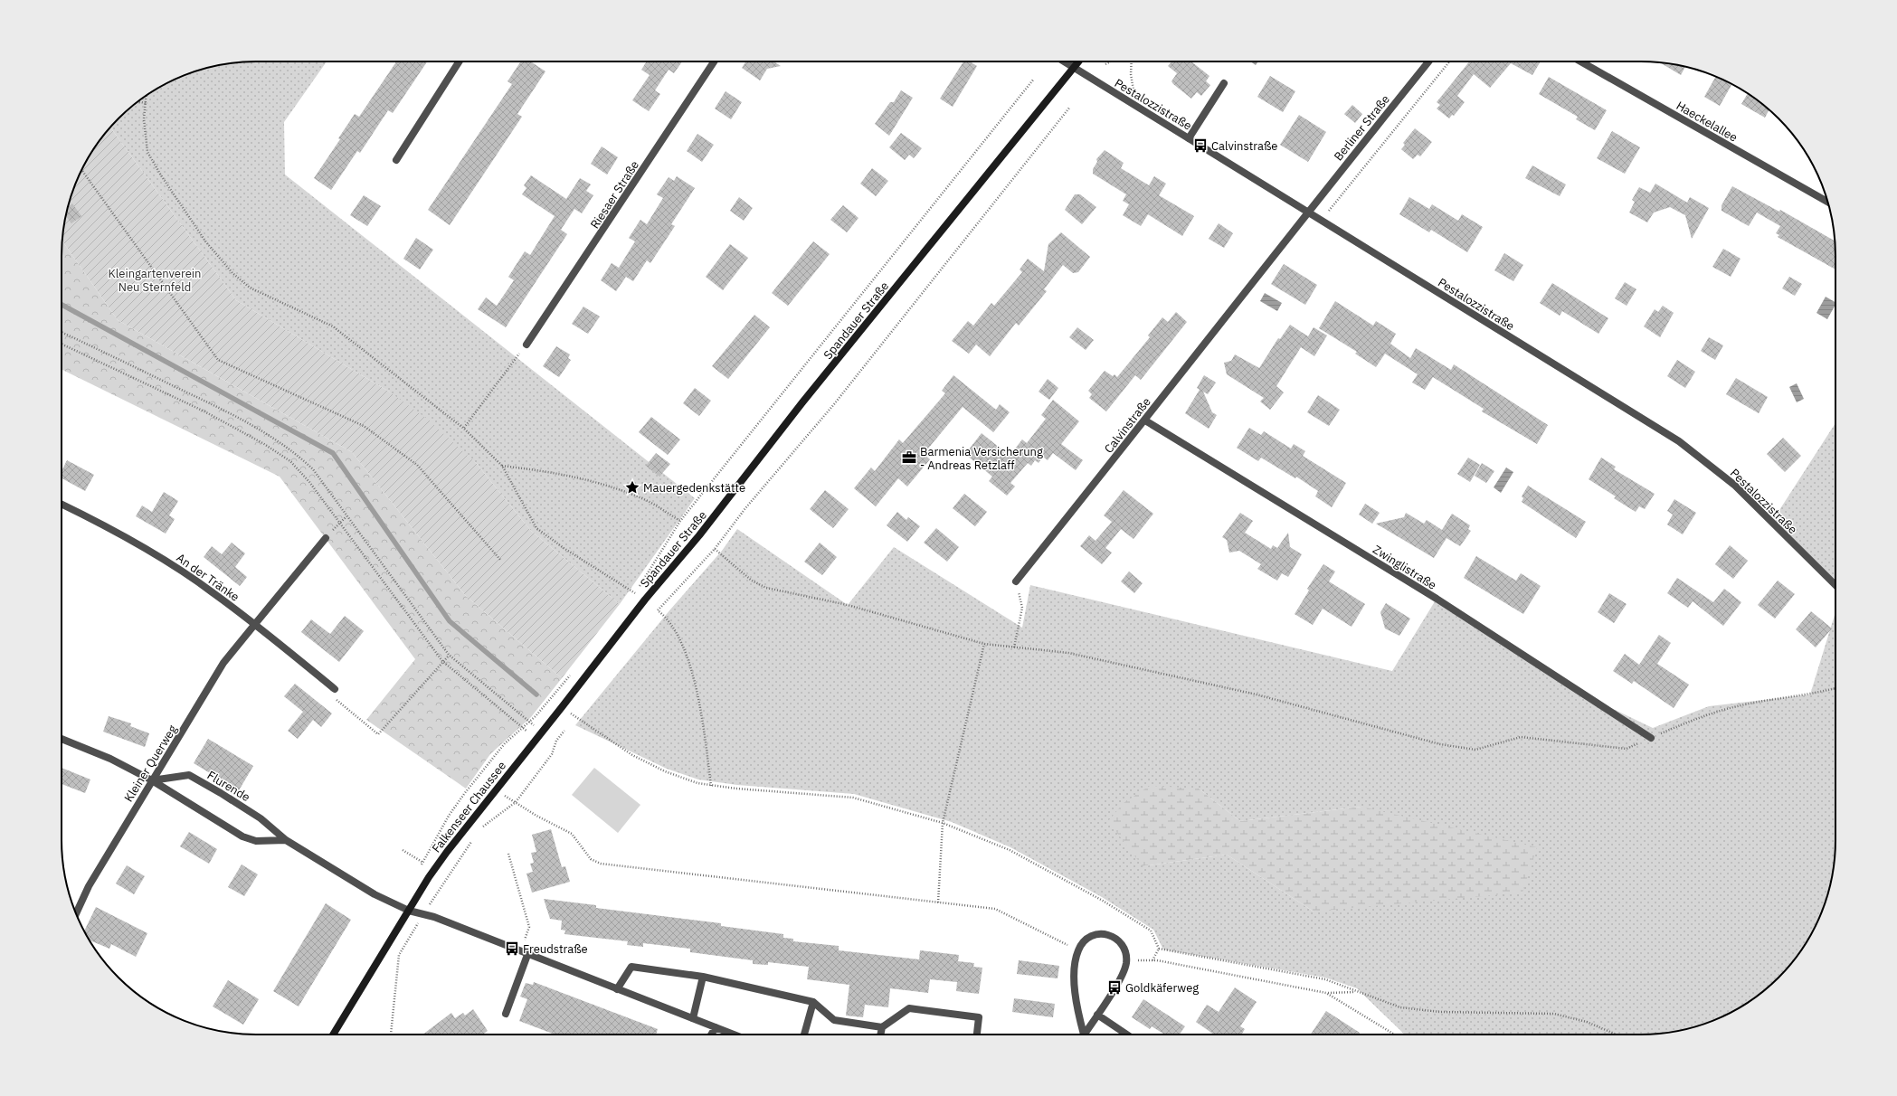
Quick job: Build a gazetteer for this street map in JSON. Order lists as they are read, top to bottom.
{
  "streets": {
    "main road": ["Spandauer Straße", "Falkenseer Chaussee"],
    "street": [
      "Pestalozzistraße",
      "Haeckelallee",
      "Berliner Straße",
      "Riesaer Straße",
      "Calvinstraße",
      "Zwinglistraße",
      "An der Tränke",
      "Kleiner Querweg",
      "Flurende"
    ]
  },
  "crossings": [
    ["Pestalozzistraße", "Berliner Straße"],
    ["Pestalozzistraße", "Spandauer Straße"],
    ["Pestalozzistraße", "Calvinstraße"],
    ["Berliner Straße", "Calvinstraße"],
    ["Spandauer Straße", "Falkenseer Chaussee"],
    ["Calvinstraße", "Zwinglistraße"],
    ["An der Tränke", "Kleiner Querweg"],
    ["Kleiner Querweg", "Flurende"],
    ["Flurende", "Falkenseer Chaussee"]
  ],
  "parks": ["Kleingartenverein Neu Sternfeld"],
  "places": {
    "bus stop": ["Calvinstraße", "Freudstraße", "Goldkäferweg"],
    "office": ["Barmenia Versicherung - Andreas Retzlaff"],
    "place": ["Mauergedenkstätte"]
  }
}
